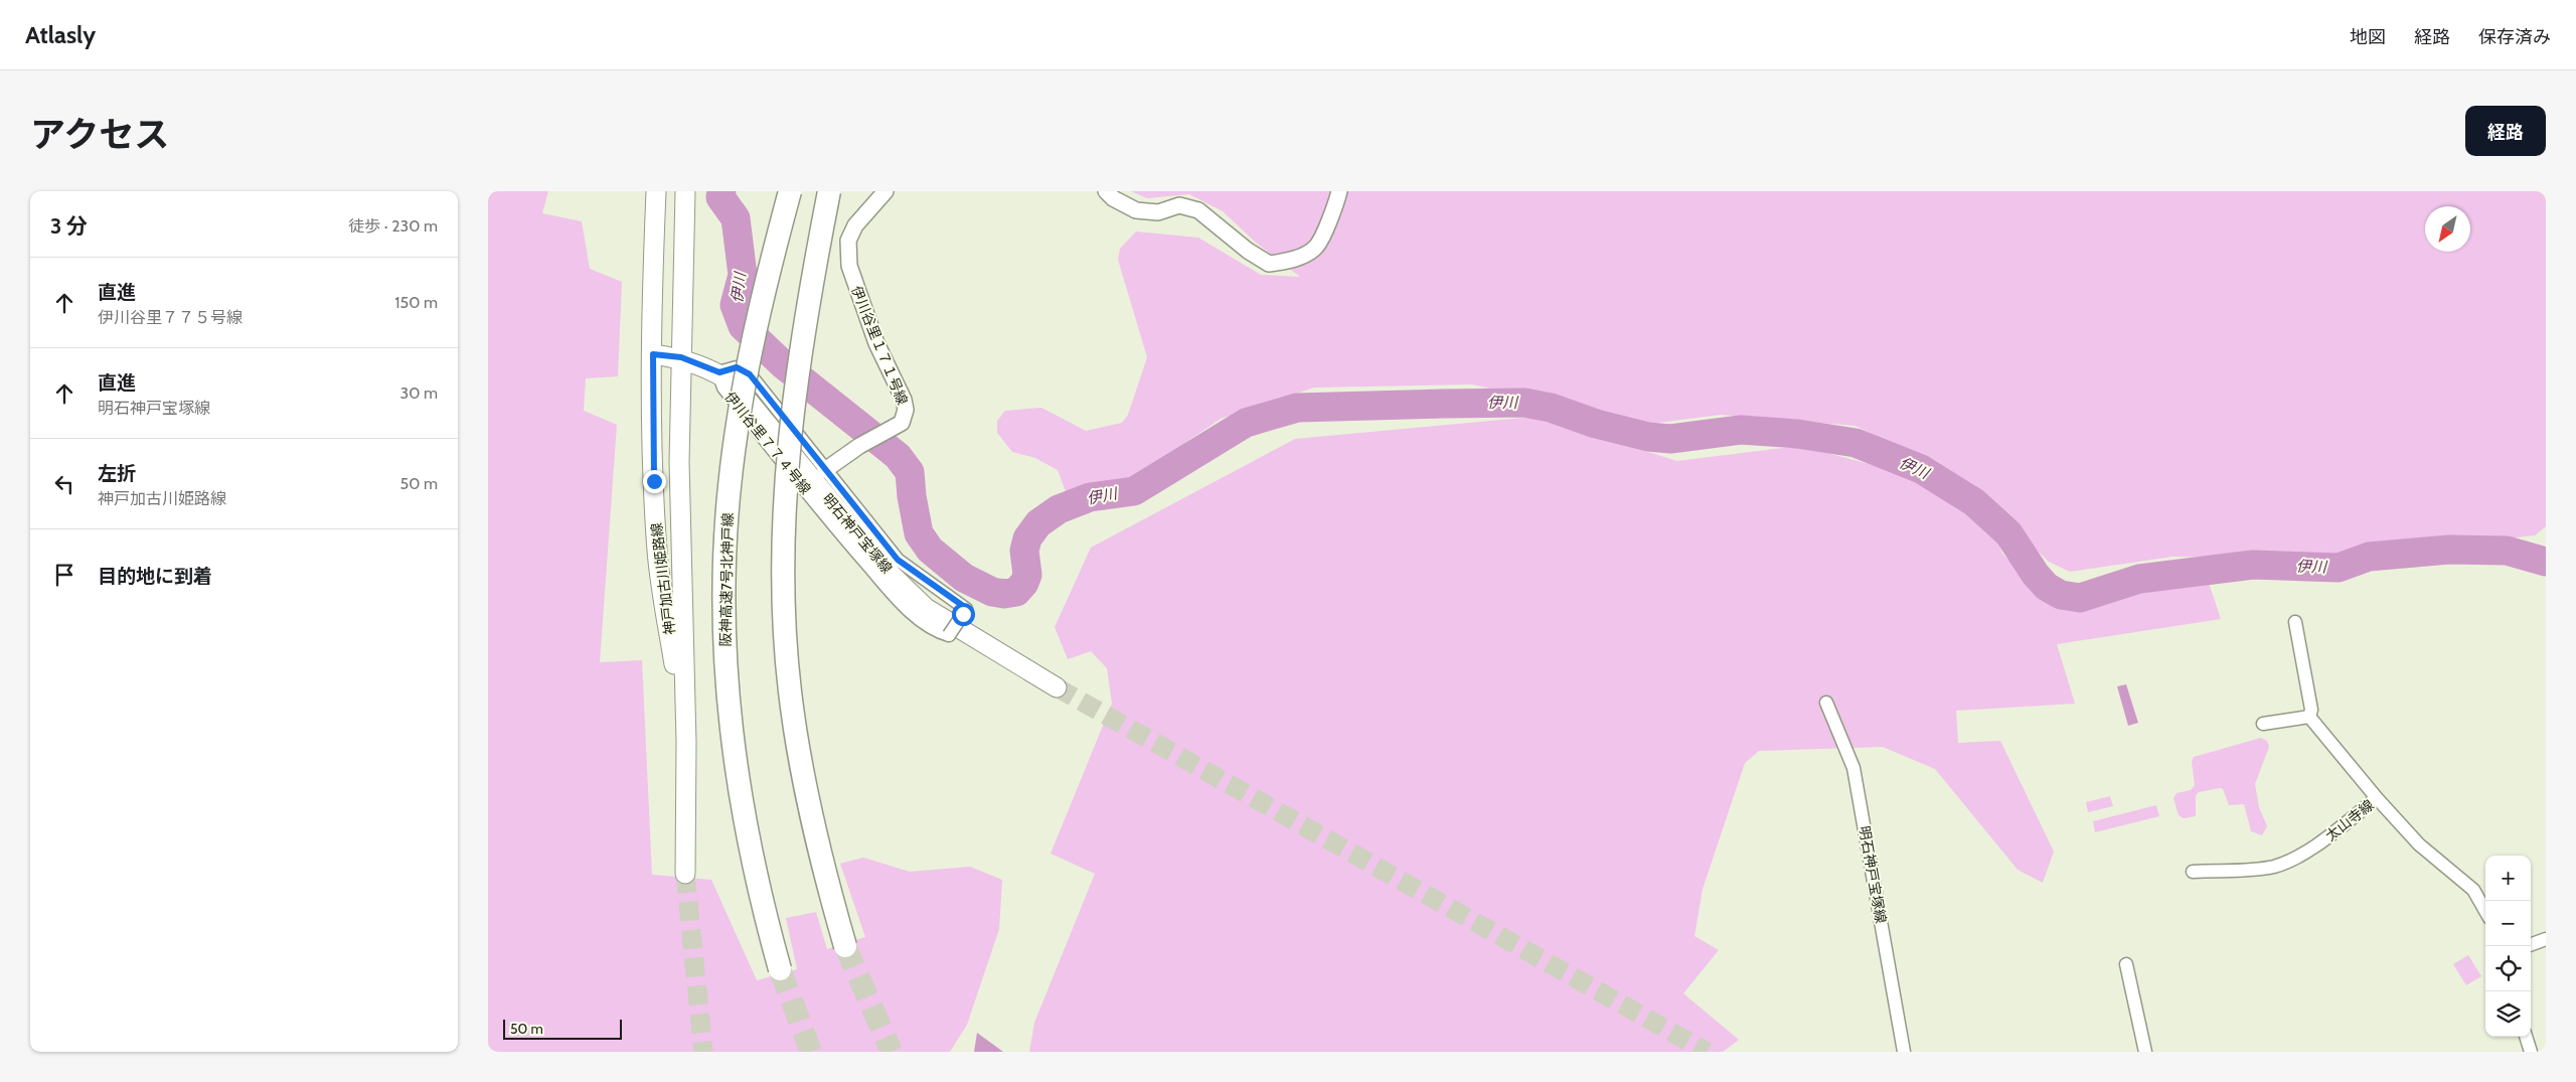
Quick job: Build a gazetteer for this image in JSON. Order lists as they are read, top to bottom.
{
  "streets": {
    "highway": ["阪神高速7号北神戸線"],
    "main road": ["明石神戸宝塚線", "神戸加古川姫路線"],
    "street": ["伊川谷里１７１号線", "伊川谷里７７４号線", "太山寺線"]
  },
  "crossings": [
    ["伊川谷里１７１号線", "伊川谷里７７４号線"],
    ["伊川谷里７７４号線", "明石神戸宝塚線"],
    ["明石神戸宝塚線", "神戸加古川姫路線"]
  ],
  "water": ["伊川"],
  "scale_bar": "50 m",
  "north": "bottom left",
  "page": {
    "header": "Atlasly",
    "nav": ["地図", "経路", "保存済み"],
    "title": "アクセス",
    "buttons": "経路",
    "heading": ["3 分", "徒歩 · 230 m"],
    "list": [
      ["直進", "伊川谷里７７５号線", "150 m"],
      ["直進", "明石神戸宝塚線", "30 m"],
      ["左折", "神戸加古川姫路線", "50 m"],
      "目的地に到着"
    ],
    "map_buttons": ["+", "−"],
    "scale": "50 m"
  }
}
